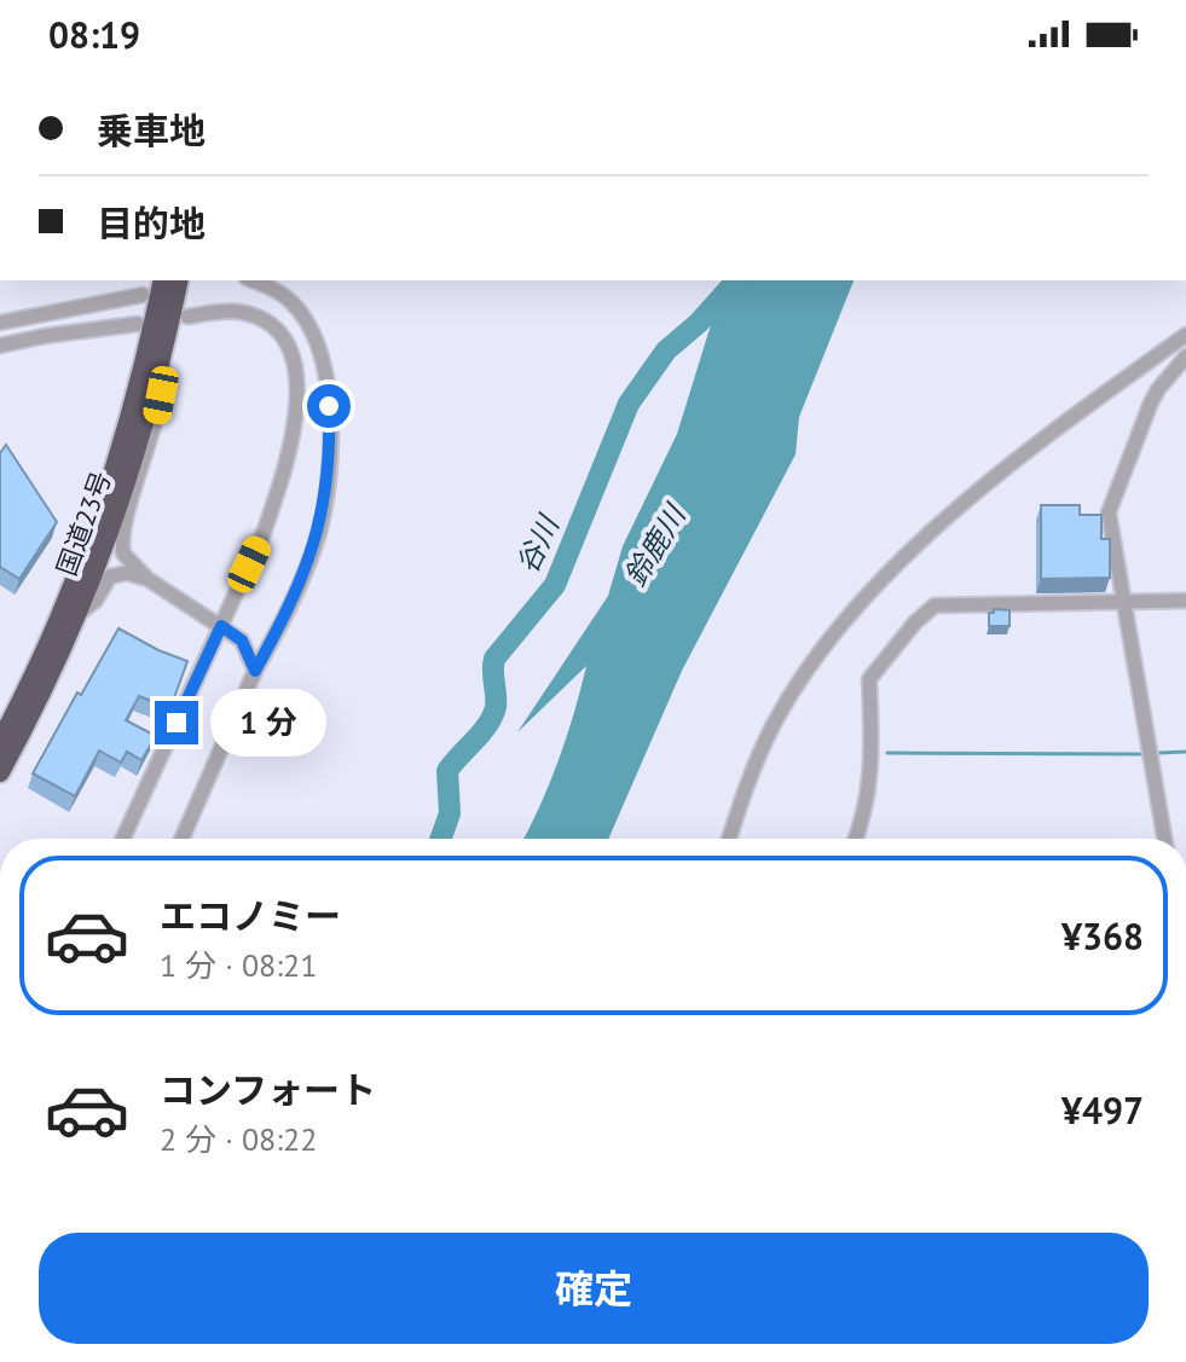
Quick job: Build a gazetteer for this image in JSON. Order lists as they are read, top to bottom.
{
  "streets": {
    "highway": ["国道23号"]
  },
  "water": ["谷川", "鈴鹿川"],
  "page": {
    "status": "08:19",
    "banner": ["乗車地", "目的地"],
    "bubble": "1 分",
    "list": [
      {
        "name": "エコノミー",
        "note": "1 分 · 08:21",
        "value": "¥368"
      },
      {
        "name": "コンフォート",
        "note": "2 分 · 08:22",
        "value": "¥497"
      }
    ],
    "buttons": "確定"
  }
}
